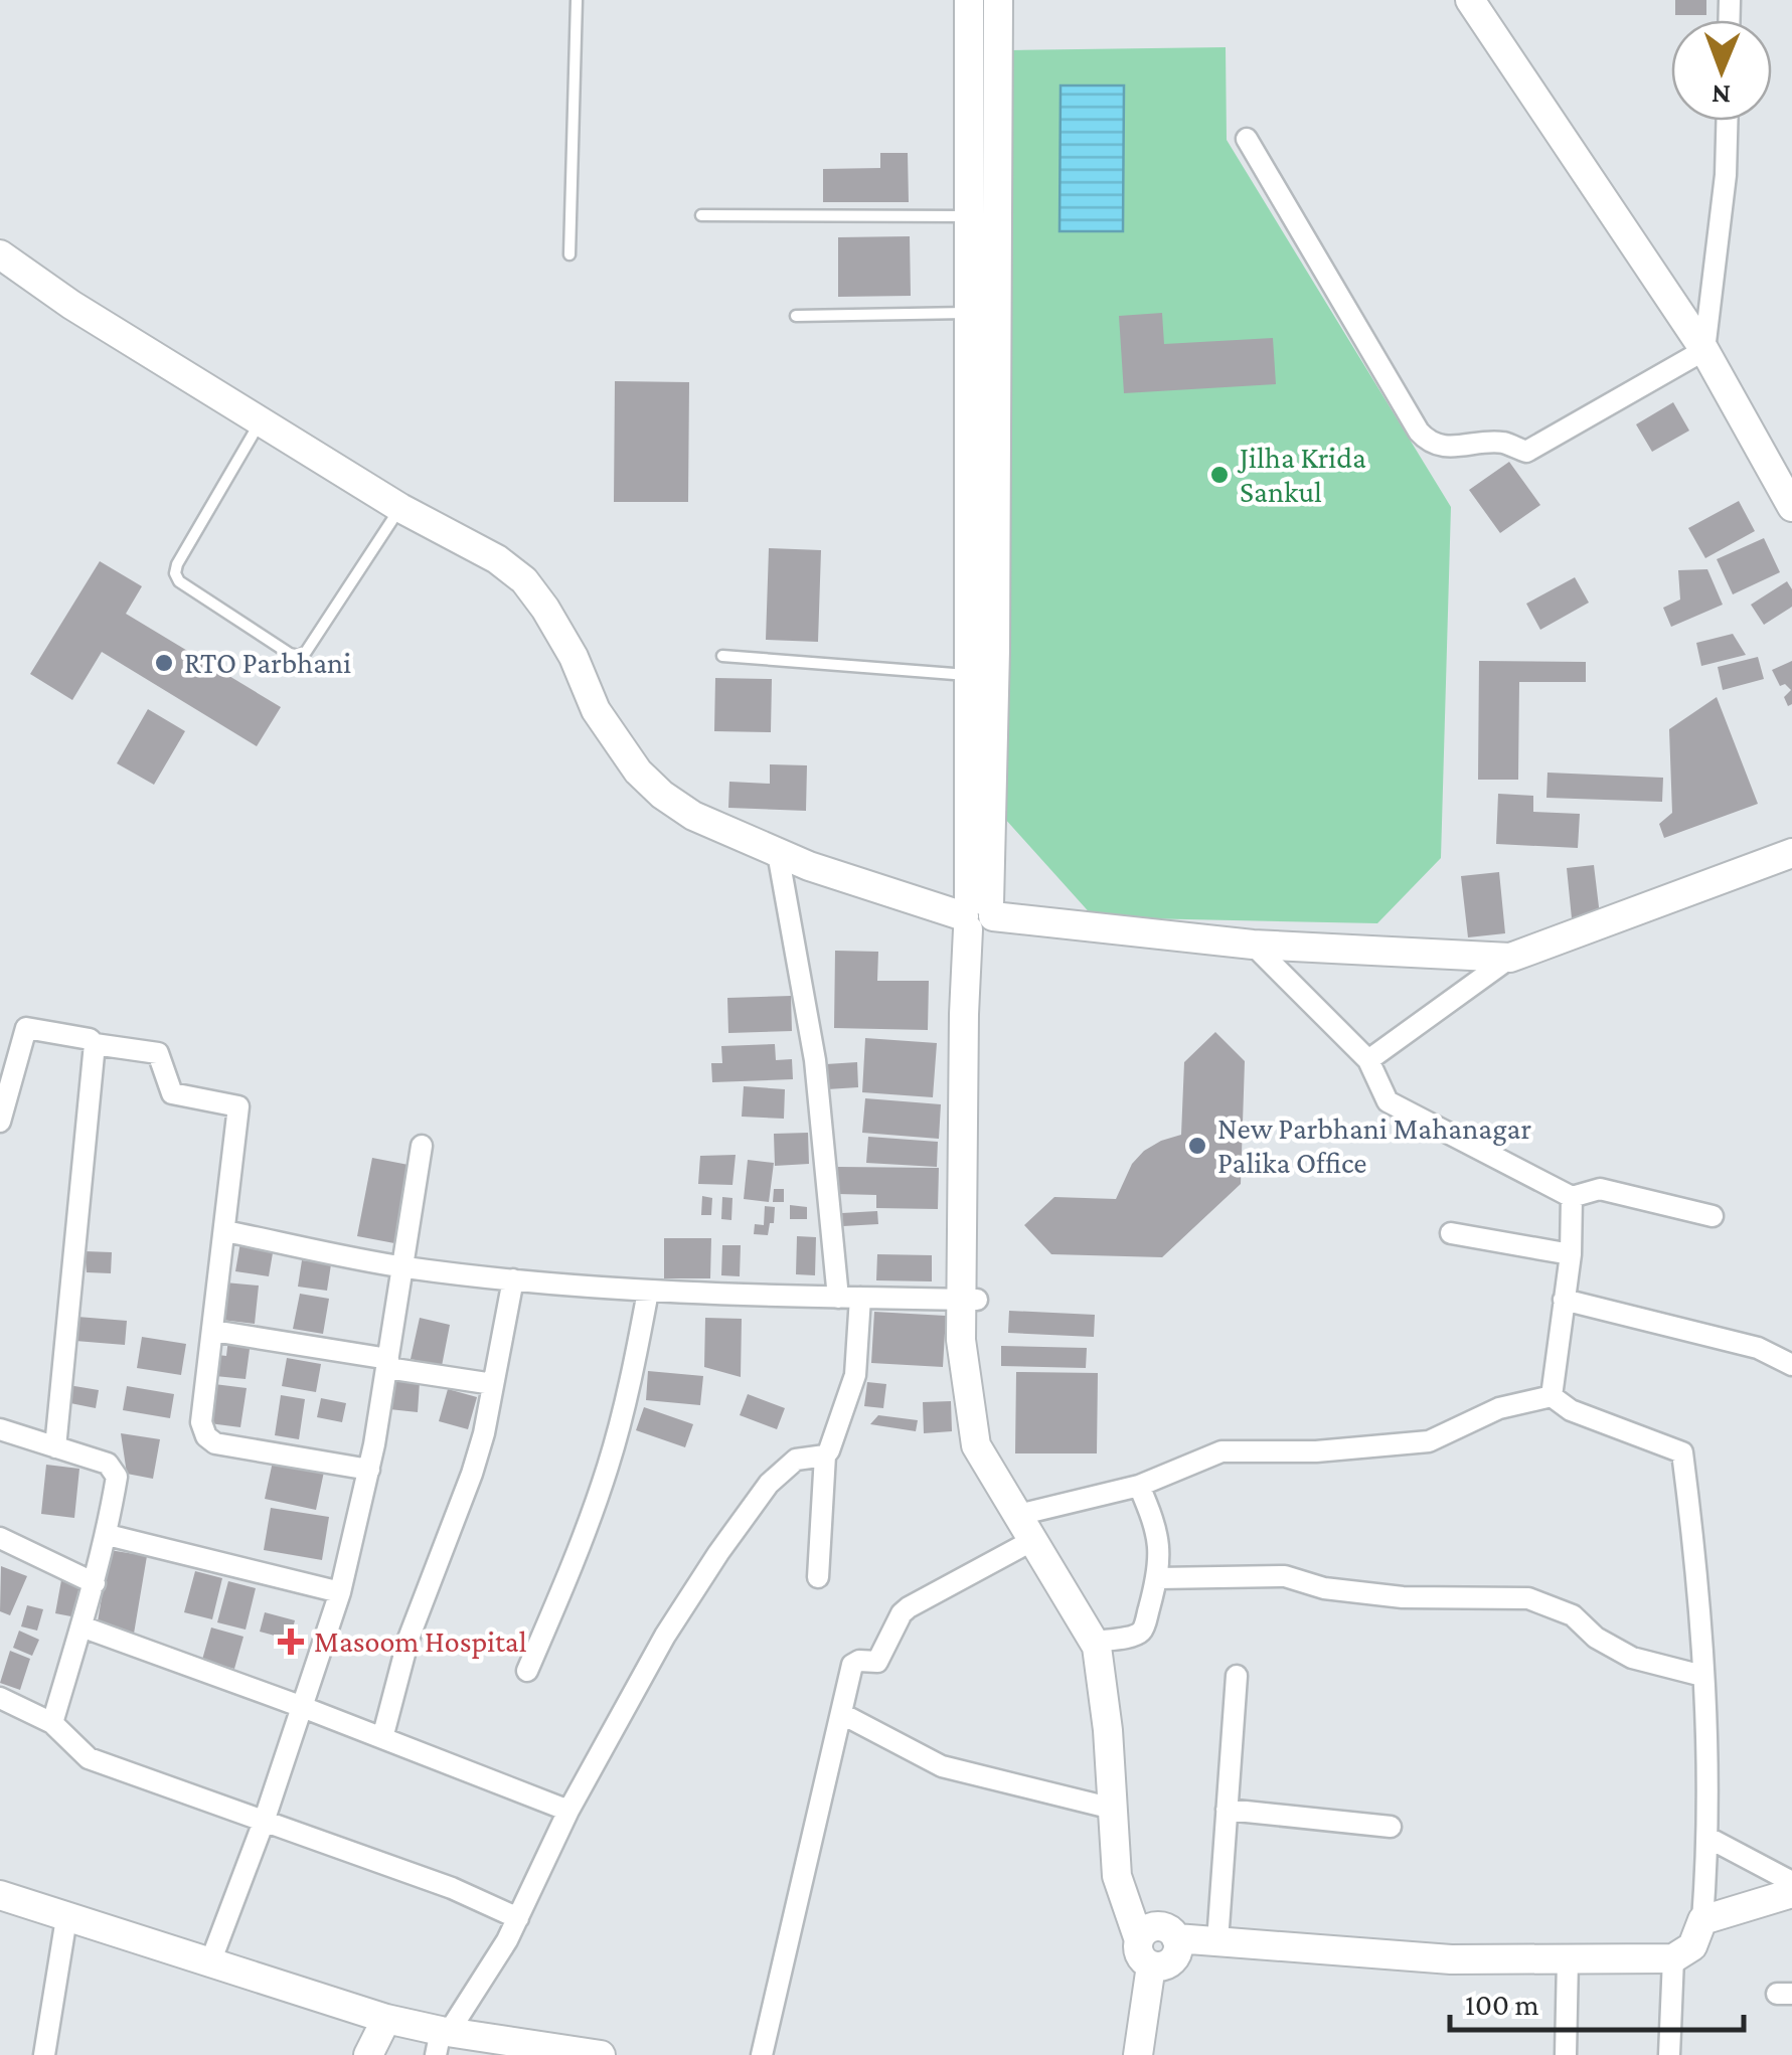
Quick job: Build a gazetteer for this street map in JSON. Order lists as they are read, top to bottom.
{
  "places": {
    "other": ["Jilha Krida Sankul", "RTO Parbhani", "New Parbhani Mahanagar Palika Office"],
    "health": ["Masoom Hospital"]
  },
  "scale_bar": "100 m",
  "north": "bottom"
}
